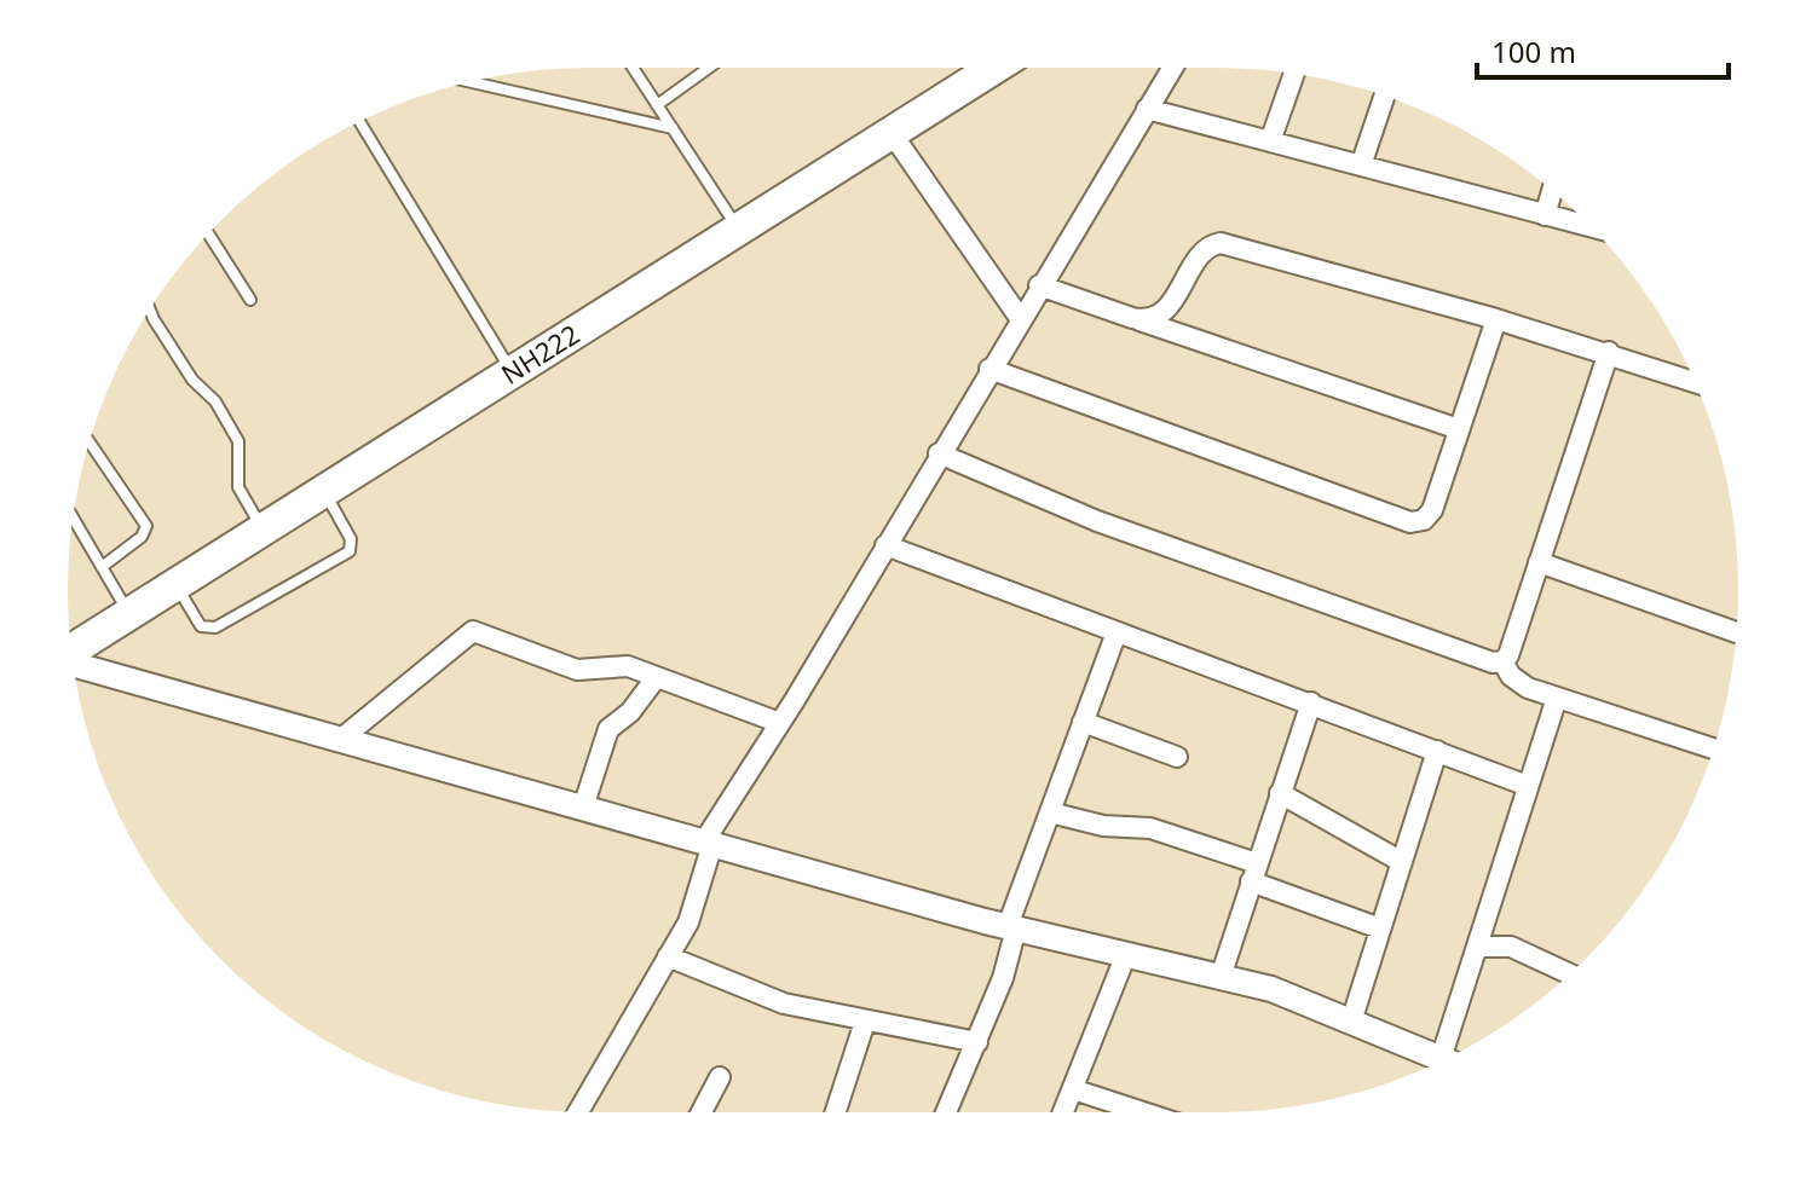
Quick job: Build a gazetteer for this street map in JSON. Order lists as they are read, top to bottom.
{
  "streets": {
    "main road": ["NH222"]
  },
  "scale_bar": "100 m"
}
